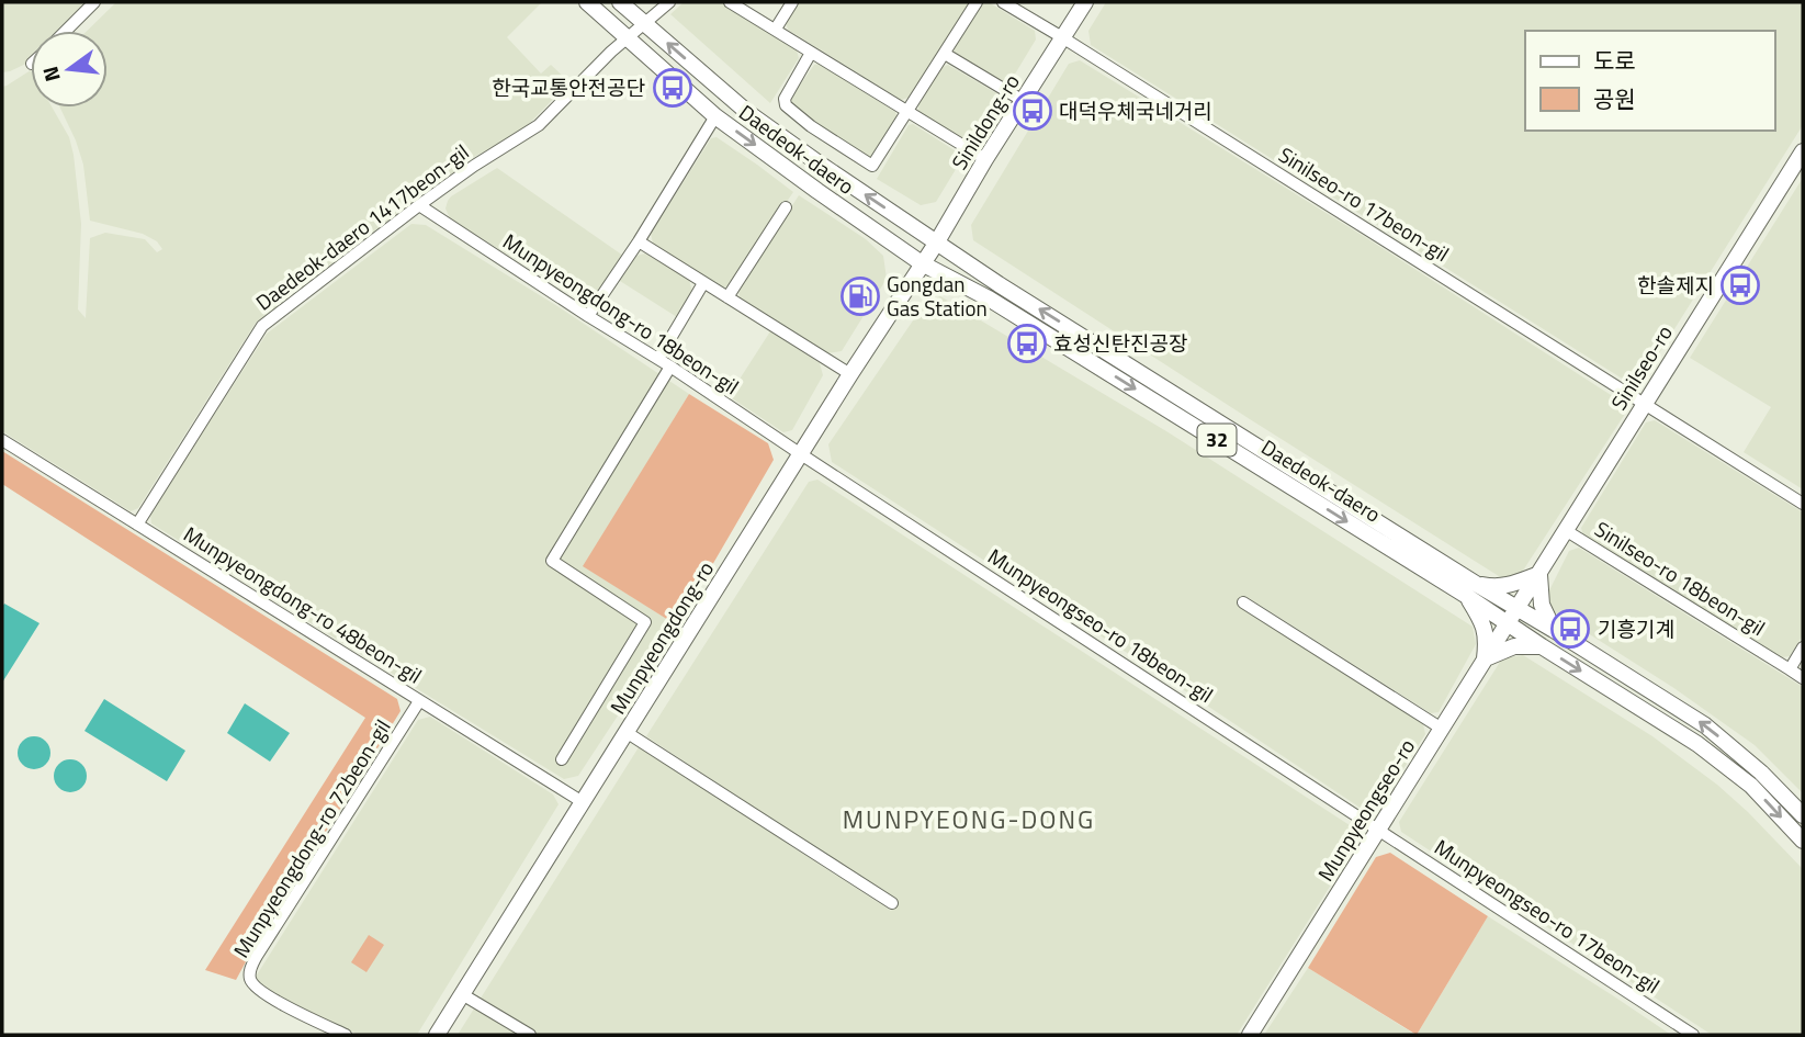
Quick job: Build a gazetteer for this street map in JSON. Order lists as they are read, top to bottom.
{
  "streets": {
    "main road": [
      "Sinildong-ro",
      "Daedeok-daero",
      "Sinilseo-ro",
      "32",
      "Munpyeongdong-ro",
      "Munpyeongseo-ro"
    ],
    "street": [
      "Sinilseo-ro 17beon-gil",
      "Daedeok-daero 1417beon-gil",
      "Munpyeongdong-ro 18beon-gil",
      "Sinilseo-ro 18beon-gil",
      "Munpyeongdong-ro 48beon-gil",
      "Munpyeongseo-ro 18beon-gil",
      "Munpyeongdong-ro 72beon-gil",
      "Munpyeongseo-ro 17beon-gil"
    ]
  },
  "crossings": [
    ["Sinildong-ro", "Daedeok-daero"],
    ["Sinildong-ro", "Sinilseo-ro 17beon-gil"],
    ["Sinildong-ro", "Munpyeongdong-ro"],
    ["Daedeok-daero", "Daedeok-daero 1417beon-gil"],
    ["Daedeok-daero", "Sinilseo-ro"],
    ["Daedeok-daero", "Munpyeongdong-ro"],
    ["Daedeok-daero", "Munpyeongseo-ro"],
    ["Sinilseo-ro 17beon-gil", "Sinilseo-ro"],
    ["Daedeok-daero 1417beon-gil", "Munpyeongdong-ro 18beon-gil"],
    ["Daedeok-daero 1417beon-gil", "Munpyeongdong-ro 48beon-gil"],
    ["Munpyeongdong-ro 18beon-gil", "Munpyeongseo-ro 18beon-gil"],
    ["Munpyeongdong-ro 18beon-gil", "Munpyeongdong-ro"],
    ["Sinilseo-ro", "Sinilseo-ro 18beon-gil"],
    ["Sinilseo-ro", "Munpyeongseo-ro"],
    ["Munpyeongdong-ro 48beon-gil", "Munpyeongdong-ro"],
    ["Munpyeongdong-ro 48beon-gil", "Munpyeongdong-ro 72beon-gil"],
    ["Munpyeongseo-ro 18beon-gil", "Munpyeongdong-ro"],
    ["Munpyeongseo-ro 18beon-gil", "Munpyeongseo-ro"],
    ["Munpyeongseo-ro 18beon-gil", "Munpyeongseo-ro 17beon-gil"],
    ["Munpyeongseo-ro", "Munpyeongseo-ro 17beon-gil"]
  ],
  "districts": ["MUNPYEONG-DONG"],
  "places": {
    "bus stop": [
      "한국교통안전공단",
      "대덕우체국네거리",
      "한솔제지",
      "효성신탄진공장",
      "기흥기계"
    ],
    "fuel station": ["Gongdan Gas Station"]
  },
  "legend": ["도로", "공원"],
  "north": "left"
}
